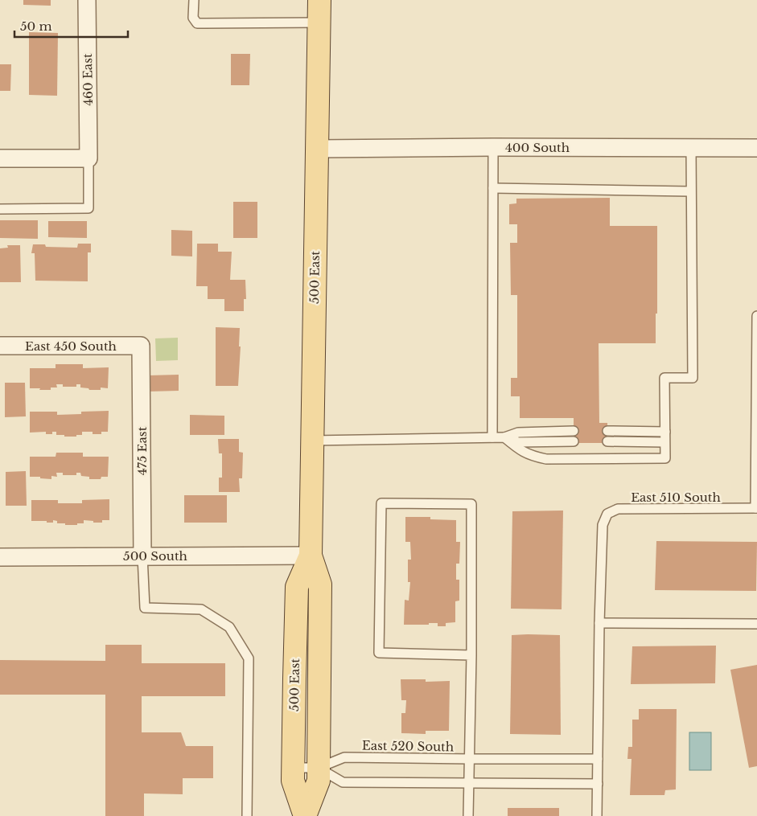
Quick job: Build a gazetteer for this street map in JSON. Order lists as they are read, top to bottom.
{
  "streets": {
    "main road": ["500 East"],
    "street": [
      "460 East",
      "400 South",
      "East 450 South",
      "475 East",
      "500 South"
    ],
    "lane": ["East 510 South", "East 520 South"]
  },
  "crossings": [
    ["400 South", "500 East"],
    ["500 East", "500 South"],
    ["500 East", "East 520 South"],
    ["East 450 South", "475 East"],
    ["475 East", "500 South"]
  ],
  "scale_bar": "50 m"
}
